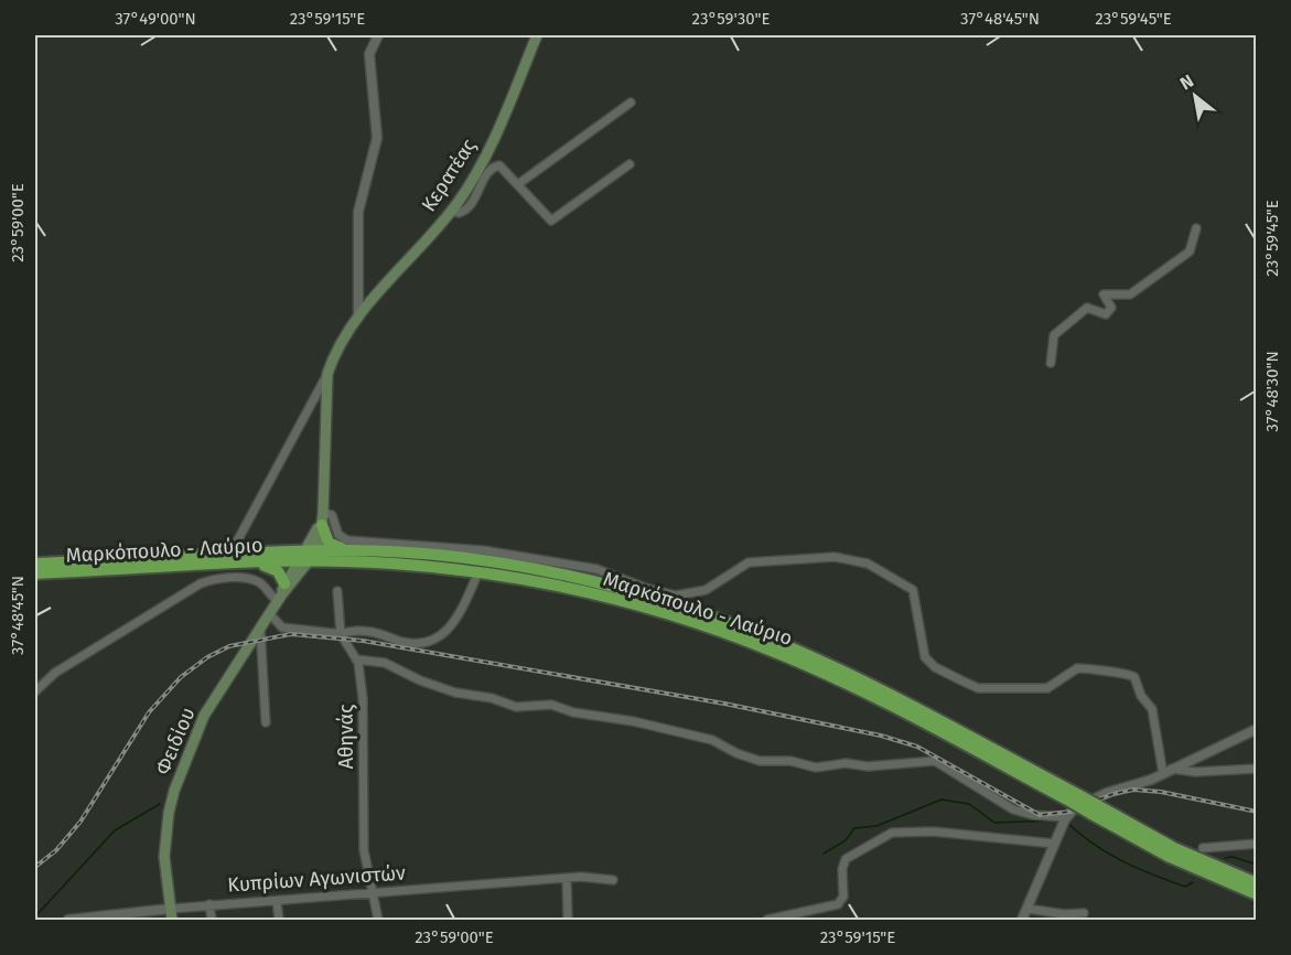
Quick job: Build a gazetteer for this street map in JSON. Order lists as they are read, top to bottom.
{
  "streets": {
    "highway": ["Μαρκόπουλο - Λαύριο"],
    "main road": ["Κερατέας", "Φειδίου"],
    "street": ["Αθηνάς", "Κυπρίων Αγωνιστών"]
  },
  "crossings": [
    ["Αθηνάς", "Κυπρίων Αγωνιστών"],
    ["Φειδίου", "Κυπρίων Αγωνιστών"]
  ],
  "north": "top left",
  "coordinates": [
    "37°49'00\"N",
    "23°59'15\"E",
    "23°59'30\"E",
    "37°48'45\"N",
    "23°59'45\"E",
    "23°59'00\"E",
    "37°48'30\"N"
  ]
}
